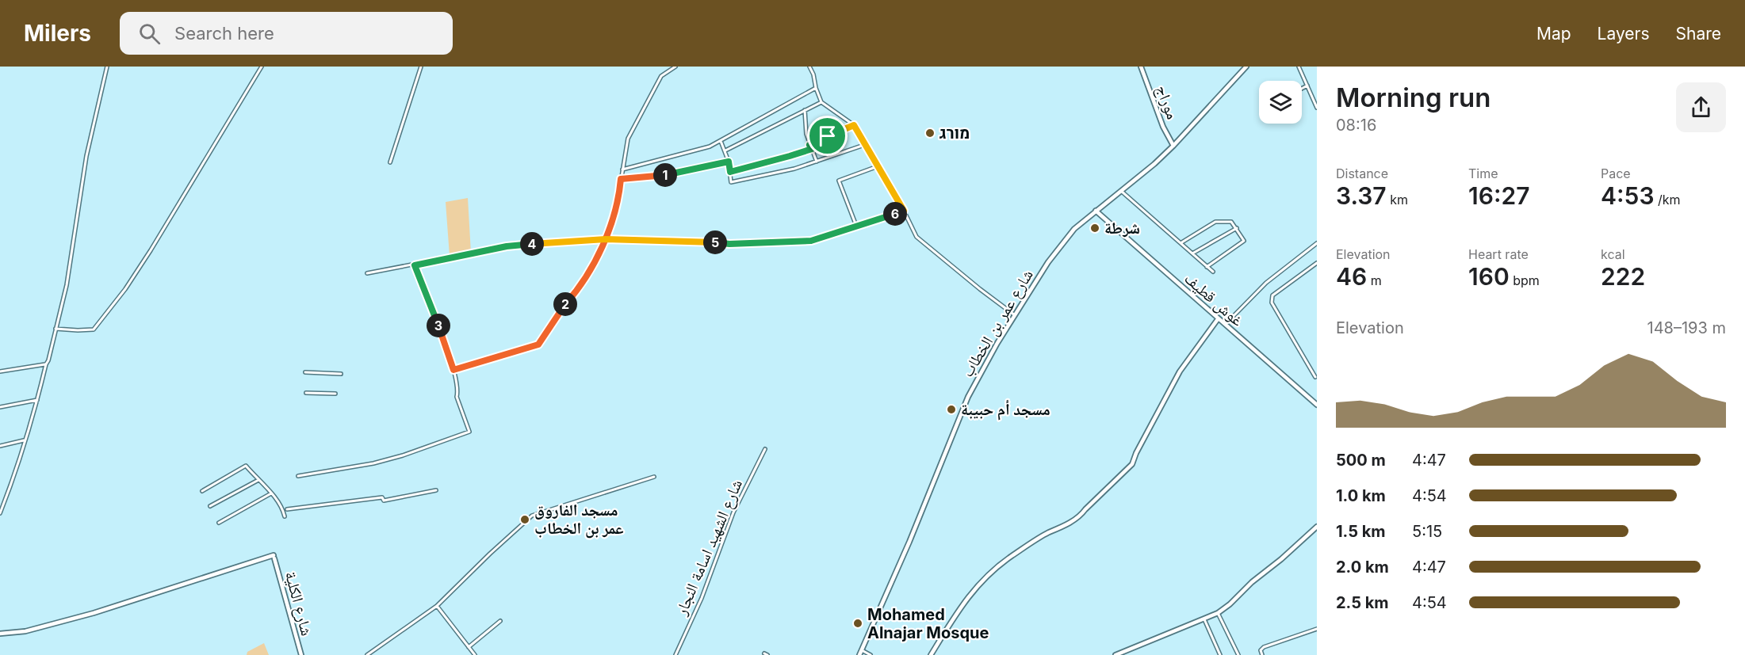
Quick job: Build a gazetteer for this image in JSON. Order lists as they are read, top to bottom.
{
  "streets": {
    "main road": [
      "موراج",
      "غوش قطيف",
      "شارع عمر بن الخطاب",
      "شارع الكلية"
    ],
    "street": ["شارع الشهيد اسامة النجار"]
  },
  "crossings": [
    ["موراج", "شارع عمر بن الخطاب"],
    ["غوش قطيف", "شارع عمر بن الخطاب"]
  ],
  "places": [
    "מורג",
    "شرطة",
    "مسجد أم حبيبة",
    "مسجد الفاروق عمر بن الخطاب",
    "Mohamed Alnajar Mosque"
  ],
  "page": {
    "header": "Milers",
    "search": "Search here",
    "nav": ["Map", "Layers", "Share"],
    "heading": ["Morning run", "08:16"],
    "stats": [
      ["Distance", "3.37 km"],
      ["Time", "16:27"],
      ["Pace", "4:53 /km"],
      ["Elevation", "46 m"],
      ["Heart rate", "160 bpm"],
      ["kcal", "222"]
    ],
    "pins": [
      "1",
      "6",
      "5",
      "4",
      "2",
      "3"
    ],
    "chart": ["Elevation", "148–193 m"],
    "list": [
      {
        "name": "500 m",
        "note": "4:47"
      },
      {
        "name": "1.0 km",
        "note": "4:54"
      },
      {
        "name": "1.5 km",
        "note": "5:15"
      },
      {
        "name": "2.0 km",
        "note": "4:47"
      },
      {
        "name": "2.5 km",
        "note": "4:54"
      }
    ]
  }
}
